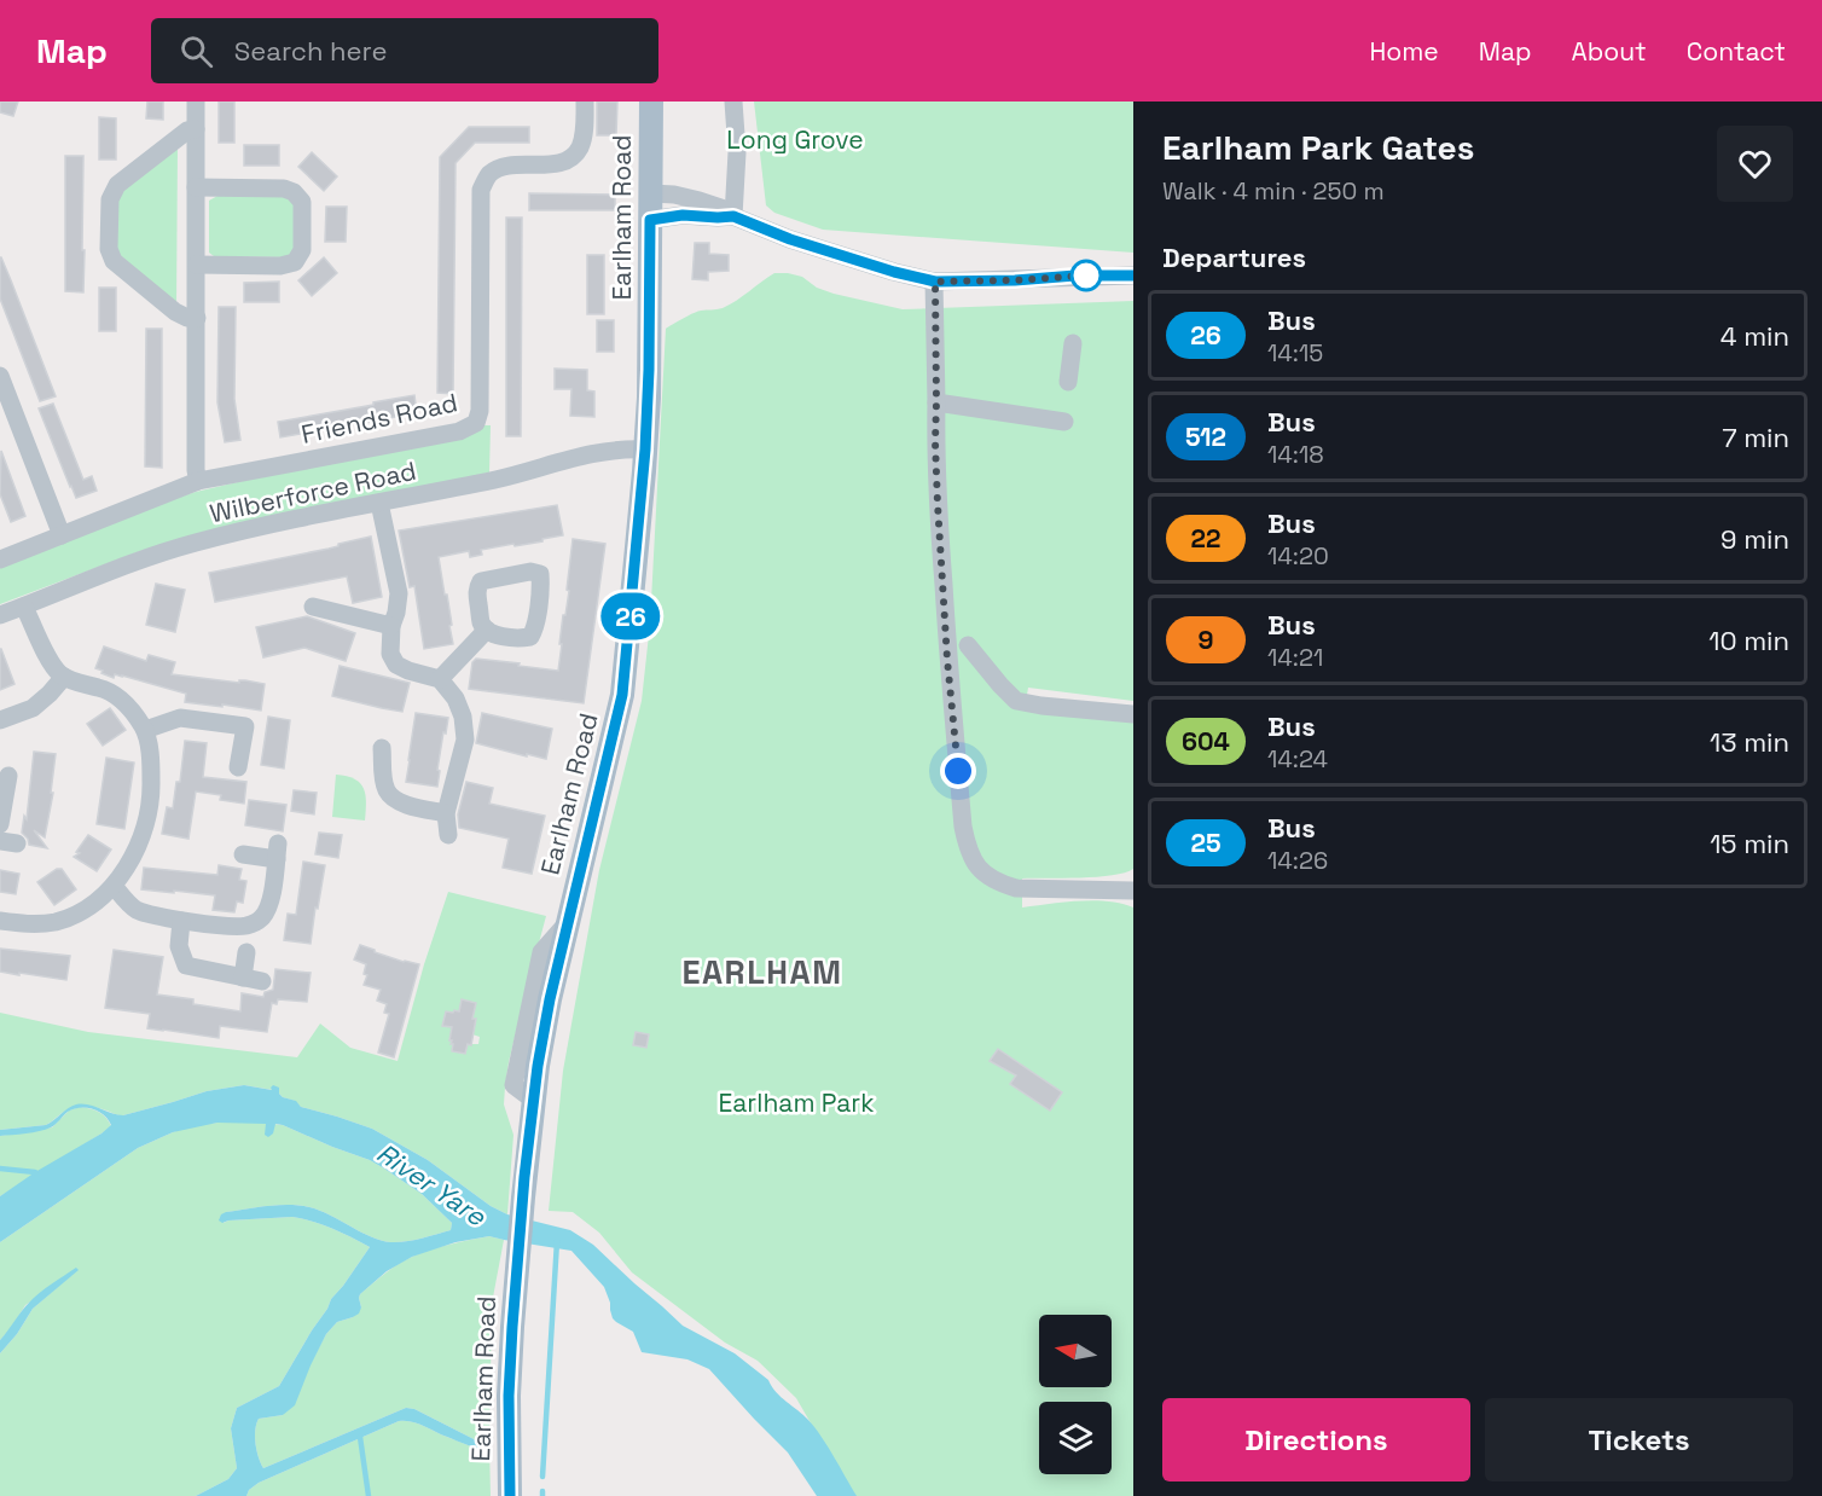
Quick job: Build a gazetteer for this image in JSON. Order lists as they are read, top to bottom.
{
  "streets": {
    "main road": ["Earlham Road"],
    "street": ["Friends Road", "Wilberforce Road"]
  },
  "crossings": [
    ["Earlham Road", "Wilberforce Road"]
  ],
  "districts": ["EARLHAM"],
  "water": ["River Yare"],
  "parks": ["Long Grove", "Earlham Park"],
  "lines": ["bus line 26"],
  "north": "left",
  "page": {
    "header": "Map",
    "search": "Search here",
    "nav": [
      "Home",
      "Map",
      "About",
      "Contact"
    ],
    "on_map": "26",
    "heading": [
      ["Earlham Park Gates", "Walk · 4 min · 250 m"],
      "Departures"
    ],
    "list": [
      {
        "mark": "26",
        "name": "Bus",
        "note": "14:15",
        "value": "4 min"
      },
      {
        "mark": "512",
        "name": "Bus",
        "note": "14:18",
        "value": "7 min"
      },
      {
        "mark": "22",
        "name": "Bus",
        "note": "14:20",
        "value": "9 min"
      },
      {
        "mark": "9",
        "name": "Bus",
        "note": "14:21",
        "value": "10 min"
      },
      {
        "mark": "604",
        "name": "Bus",
        "note": "14:24",
        "value": "13 min"
      },
      {
        "mark": "25",
        "name": "Bus",
        "note": "14:26",
        "value": "15 min"
      }
    ],
    "buttons": ["Directions", "Tickets"]
  }
}
